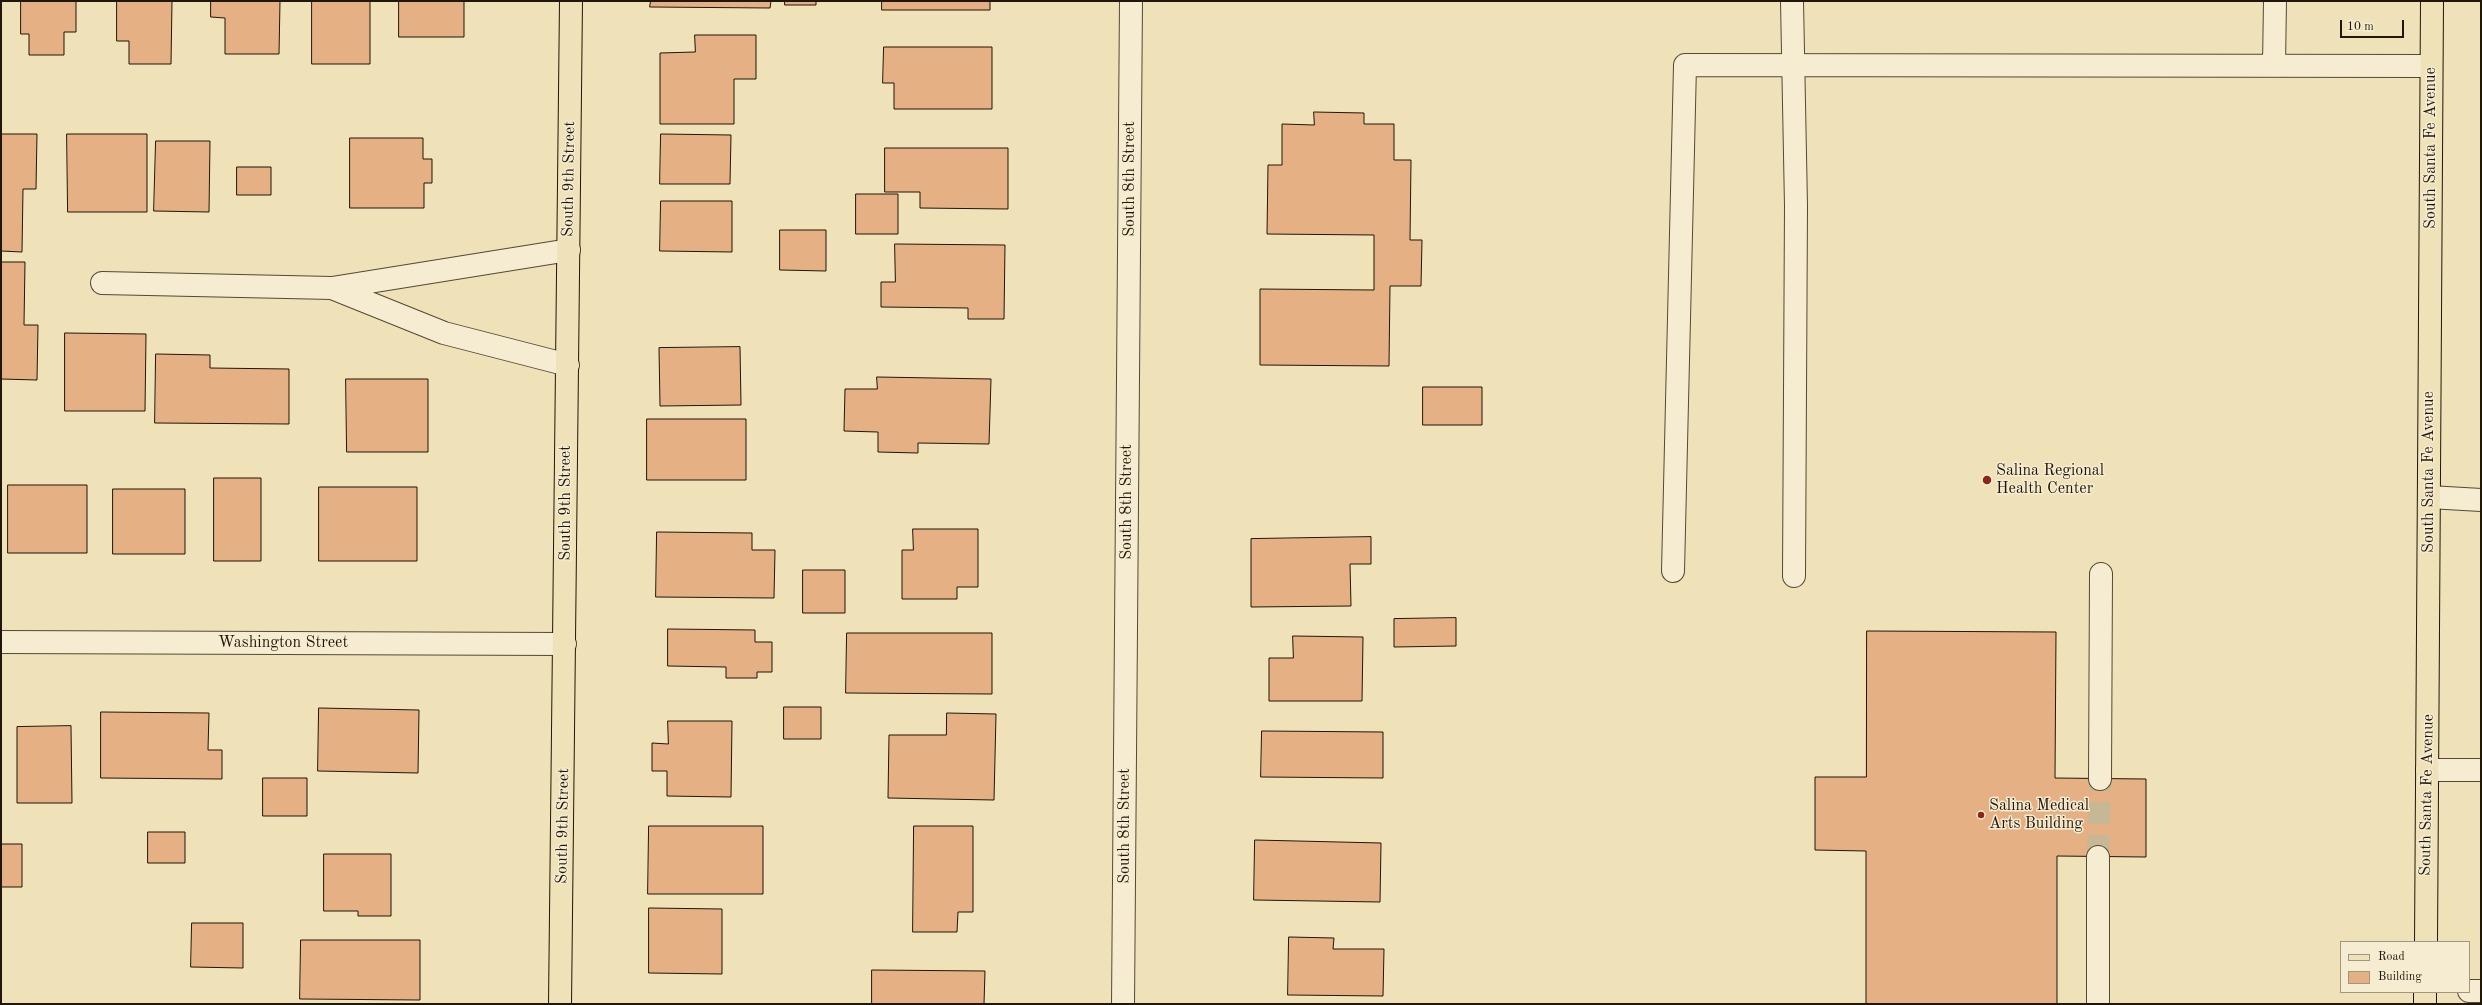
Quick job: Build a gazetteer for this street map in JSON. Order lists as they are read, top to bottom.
{
  "streets": {
    "main road": ["South Santa Fe Avenue", "South 9th Street"],
    "street": ["South 8th Street", "Washington Street"]
  },
  "crossings": [
    ["South 9th Street", "Washington Street"]
  ],
  "places": ["Salina Regional Health Center", "Salina Medical Arts Building"],
  "legend": ["Road", "Building"],
  "scale_bar": "10 m"
}
